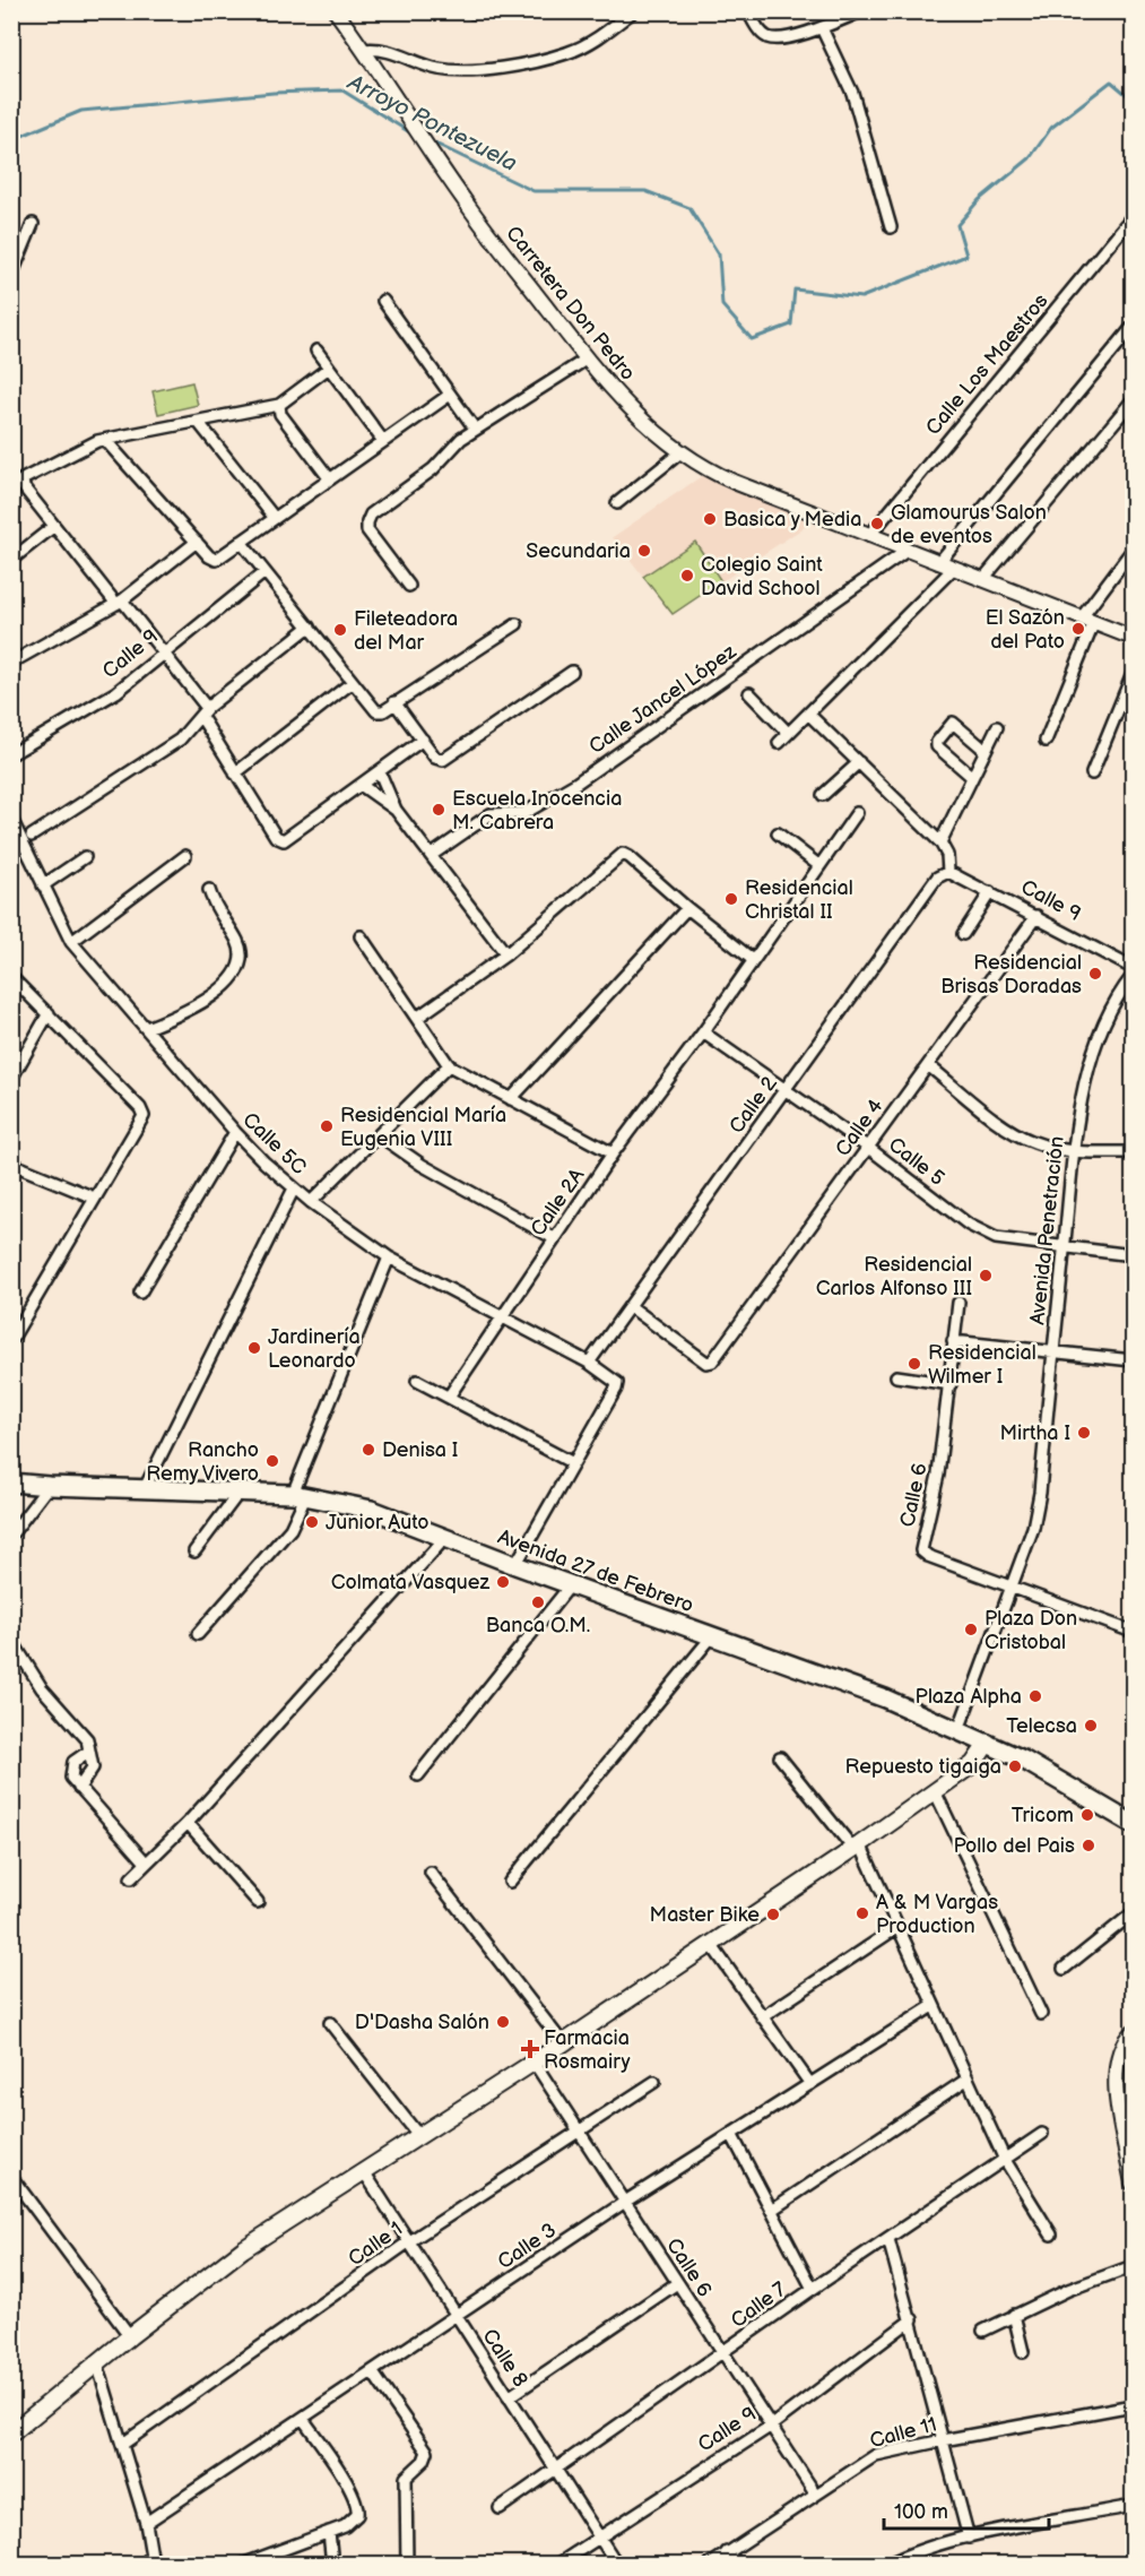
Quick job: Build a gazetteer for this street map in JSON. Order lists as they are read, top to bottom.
{
  "streets": {
    "main road": ["Avenida 27 de Febrero"],
    "street": [
      "Carretera Don Pedro",
      "Calle Los Maestros",
      "Calle 9",
      "Calle Jancel López",
      "Calle 2",
      "Calle 4",
      "Calle 5C",
      "Calle 5",
      "Calle 2A",
      "Avenida Penetración",
      "Calle 6",
      "Calle 1",
      "Calle 3",
      "Calle 7",
      "Calle 8",
      "Calle 11"
    ]
  },
  "crossings": [
    ["Carretera Don Pedro", "Calle Los Maestros"],
    ["Carretera Don Pedro", "Calle Jancel López"],
    ["Calle 9", "Calle 2"],
    ["Calle 9", "Calle 4"],
    ["Calle 9", "Calle 6"],
    ["Calle 9", "Calle 8"],
    ["Calle 2", "Calle 4"],
    ["Calle 2", "Calle 5C"],
    ["Calle 2", "Calle 5"],
    ["Calle 4", "Calle 5"],
    ["Calle 5C", "Calle 2A"],
    ["Calle 5", "Calle 2A"],
    ["Calle 5", "Avenida Penetración"],
    ["Avenida Penetración", "Calle 6"],
    ["Avenida Penetración", "Avenida 27 de Febrero"],
    ["Calle 6", "Calle 1"],
    ["Calle 6", "Calle 3"],
    ["Calle 6", "Calle 7"],
    ["Calle 6", "Calle 11"],
    ["Calle 1", "Calle 8"],
    ["Calle 3", "Calle 8"],
    ["Calle 7", "Calle 8"]
  ],
  "water": ["Arroyo Pontezuela"],
  "places": {
    "other": [
      "Basica y Media",
      "Glamourus Salon de eventos",
      "Secundaria",
      "Colegio Saint David School",
      "El Sazón del Pato",
      "Fileteadora del Mar",
      "Escuela Inocencia M. Cabrera",
      "Residencial Christal II",
      "Residencial Brisas Doradas",
      "Residencial María Eugenia VIII",
      "Residencial Carlos Alfonso III",
      "Jardinería Leonardo",
      "Residencial Wilmer I",
      "Mirtha I",
      "Denisa I",
      "Rancho Remy Vivero",
      "Junior Auto",
      "Colmata Vasquez",
      "Banca O.M.",
      "Plaza Don Cristobal",
      "Plaza Alpha",
      "Telecsa",
      "Repuesto tigaiga",
      "Tricom",
      "Pollo del Pais",
      "A & M Vargas Production",
      "Master Bike",
      "D'Dasha Salón"
    ],
    "health": ["Farmacia Rosmairy"]
  },
  "scale_bar": "100 m"
}
